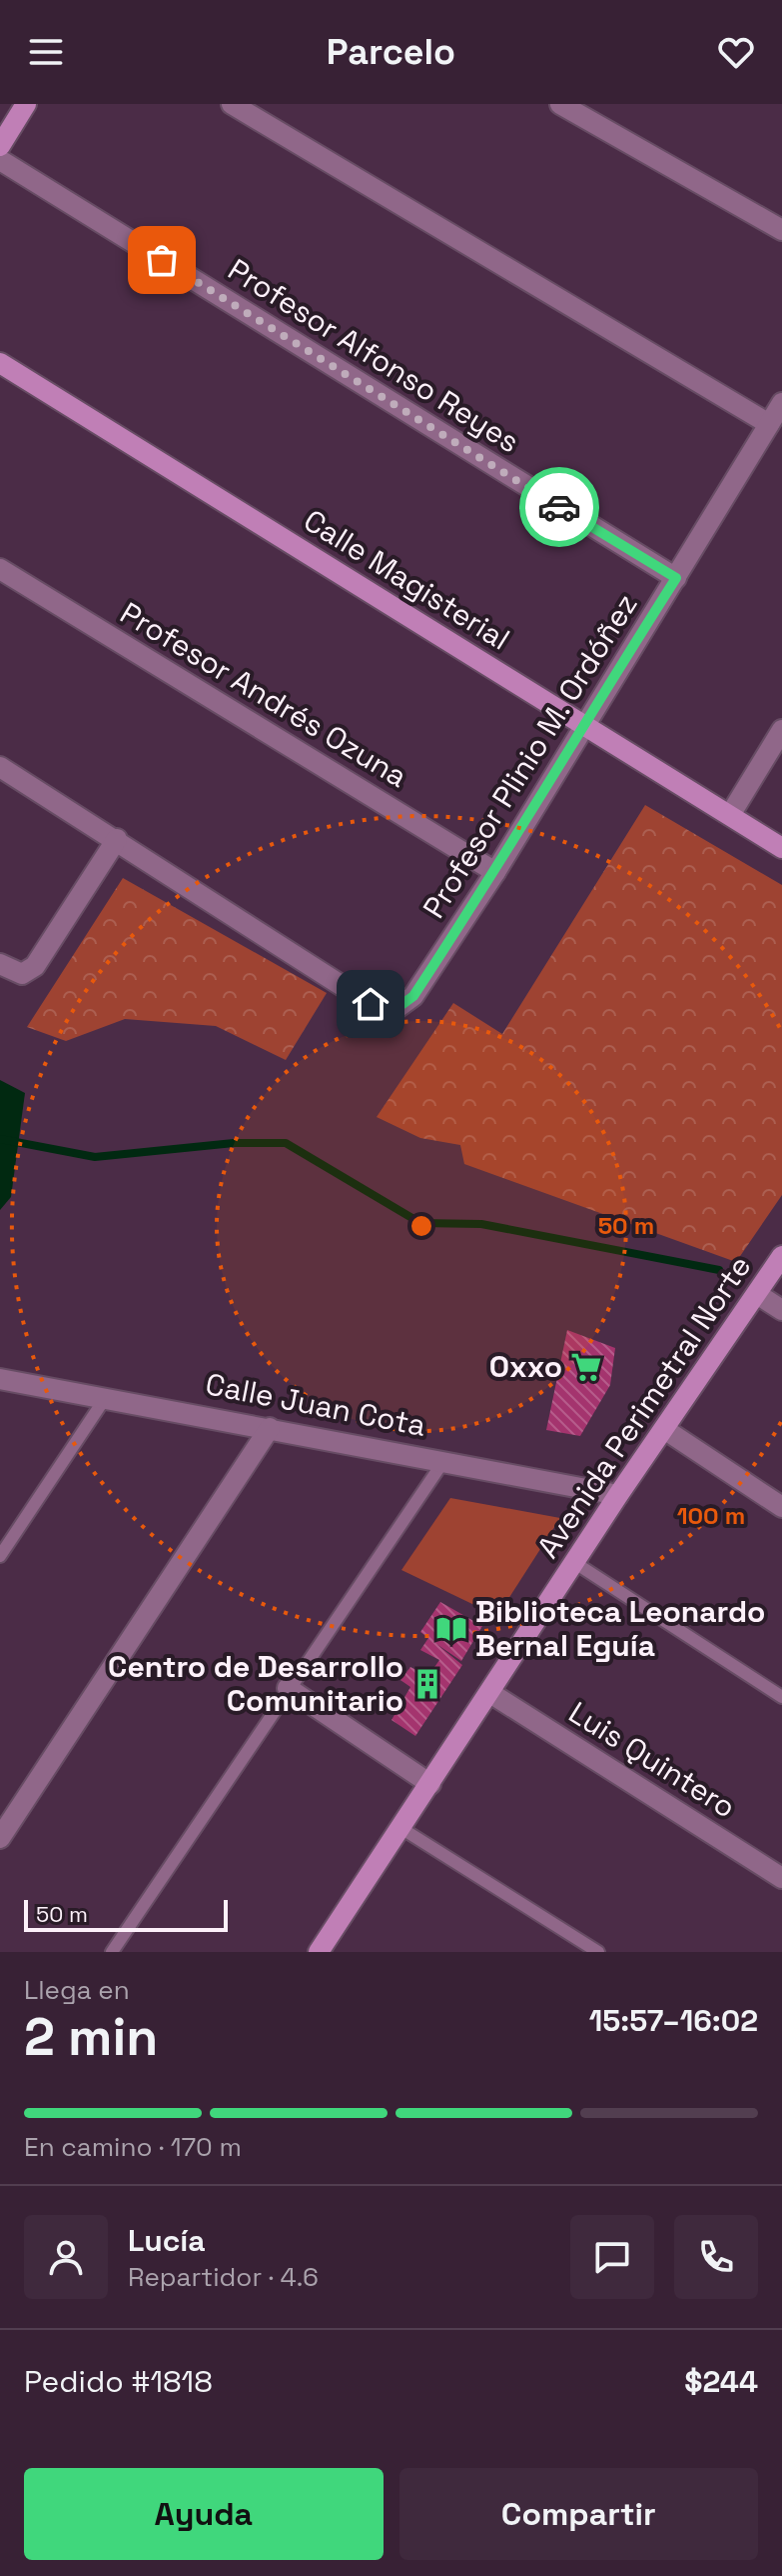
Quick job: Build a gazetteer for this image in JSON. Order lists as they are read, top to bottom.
{
  "streets": {
    "street": [
      "Profesor Alfonso Reyes",
      "Calle Magisterial",
      "Profesor Andrés Ozuna",
      "Profesor Plinio M. Ordóñez",
      "Calle Juan Cota",
      "Avenida Perimetral Norte",
      "Luis Quintero"
    ]
  },
  "crossings": [
    ["Profesor Alfonso Reyes", "Profesor Plinio M. Ordóñez"],
    ["Calle Magisterial", "Profesor Plinio M. Ordóñez"],
    ["Profesor Andrés Ozuna", "Profesor Plinio M. Ordóñez"],
    ["Calle Juan Cota", "Avenida Perimetral Norte"],
    ["Avenida Perimetral Norte", "Luis Quintero"]
  ],
  "places": {
    "supermarket": ["Oxxo"],
    "library": ["Biblioteca Leonardo Bernal Eguía"],
    "building": ["Centro de Desarrollo Comunitario"]
  },
  "scale_bar": "50 m",
  "page": {
    "header": "Parcelo",
    "scale": "50 m",
    "heading": ["2 min", "Llega en", "15:57–16:02"],
    "panel": [
      "Lucía",
      "Repartidor · 4.6",
      "Pedido #1818",
      "$244"
    ],
    "bar": "En camino · 170 m",
    "buttons": ["Ayuda", "Compartir"]
  },
  "rings": ["50 m", "100 m"]
}
